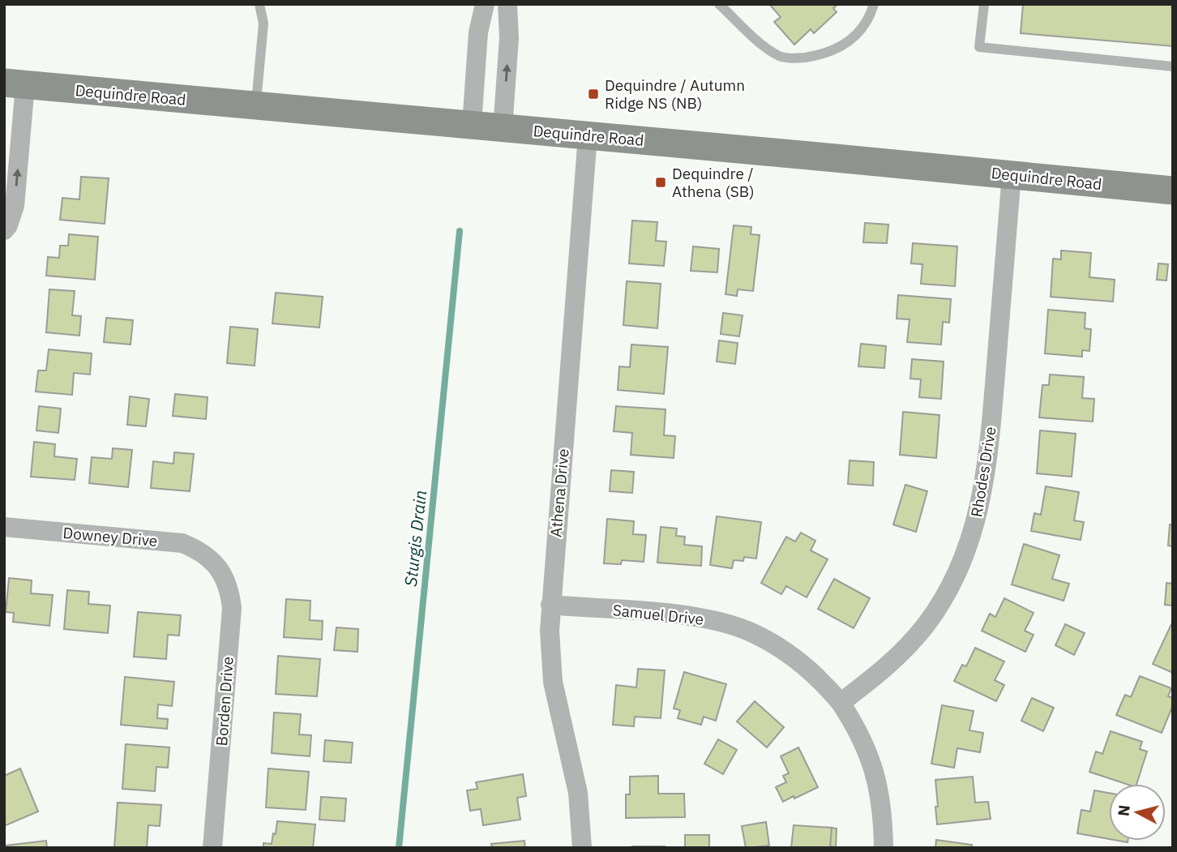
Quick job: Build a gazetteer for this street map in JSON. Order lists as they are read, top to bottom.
{
  "streets": {
    "main road": ["Dequindre Road"],
    "street": [
      "Rhodes Drive",
      "Athena Drive",
      "Downey Drive",
      "Samuel Drive",
      "Borden Drive"
    ]
  },
  "crossings": [
    ["Dequindre Road", "Rhodes Drive"],
    ["Dequindre Road", "Athena Drive"],
    ["Rhodes Drive", "Samuel Drive"],
    ["Athena Drive", "Samuel Drive"],
    ["Downey Drive", "Borden Drive"]
  ],
  "water": ["Sturgis Drain"],
  "places": {
    "transit": ["Dequindre / Autumn Ridge NS (NB)", "Dequindre / Athena (SB)"]
  },
  "north": "left"
}
